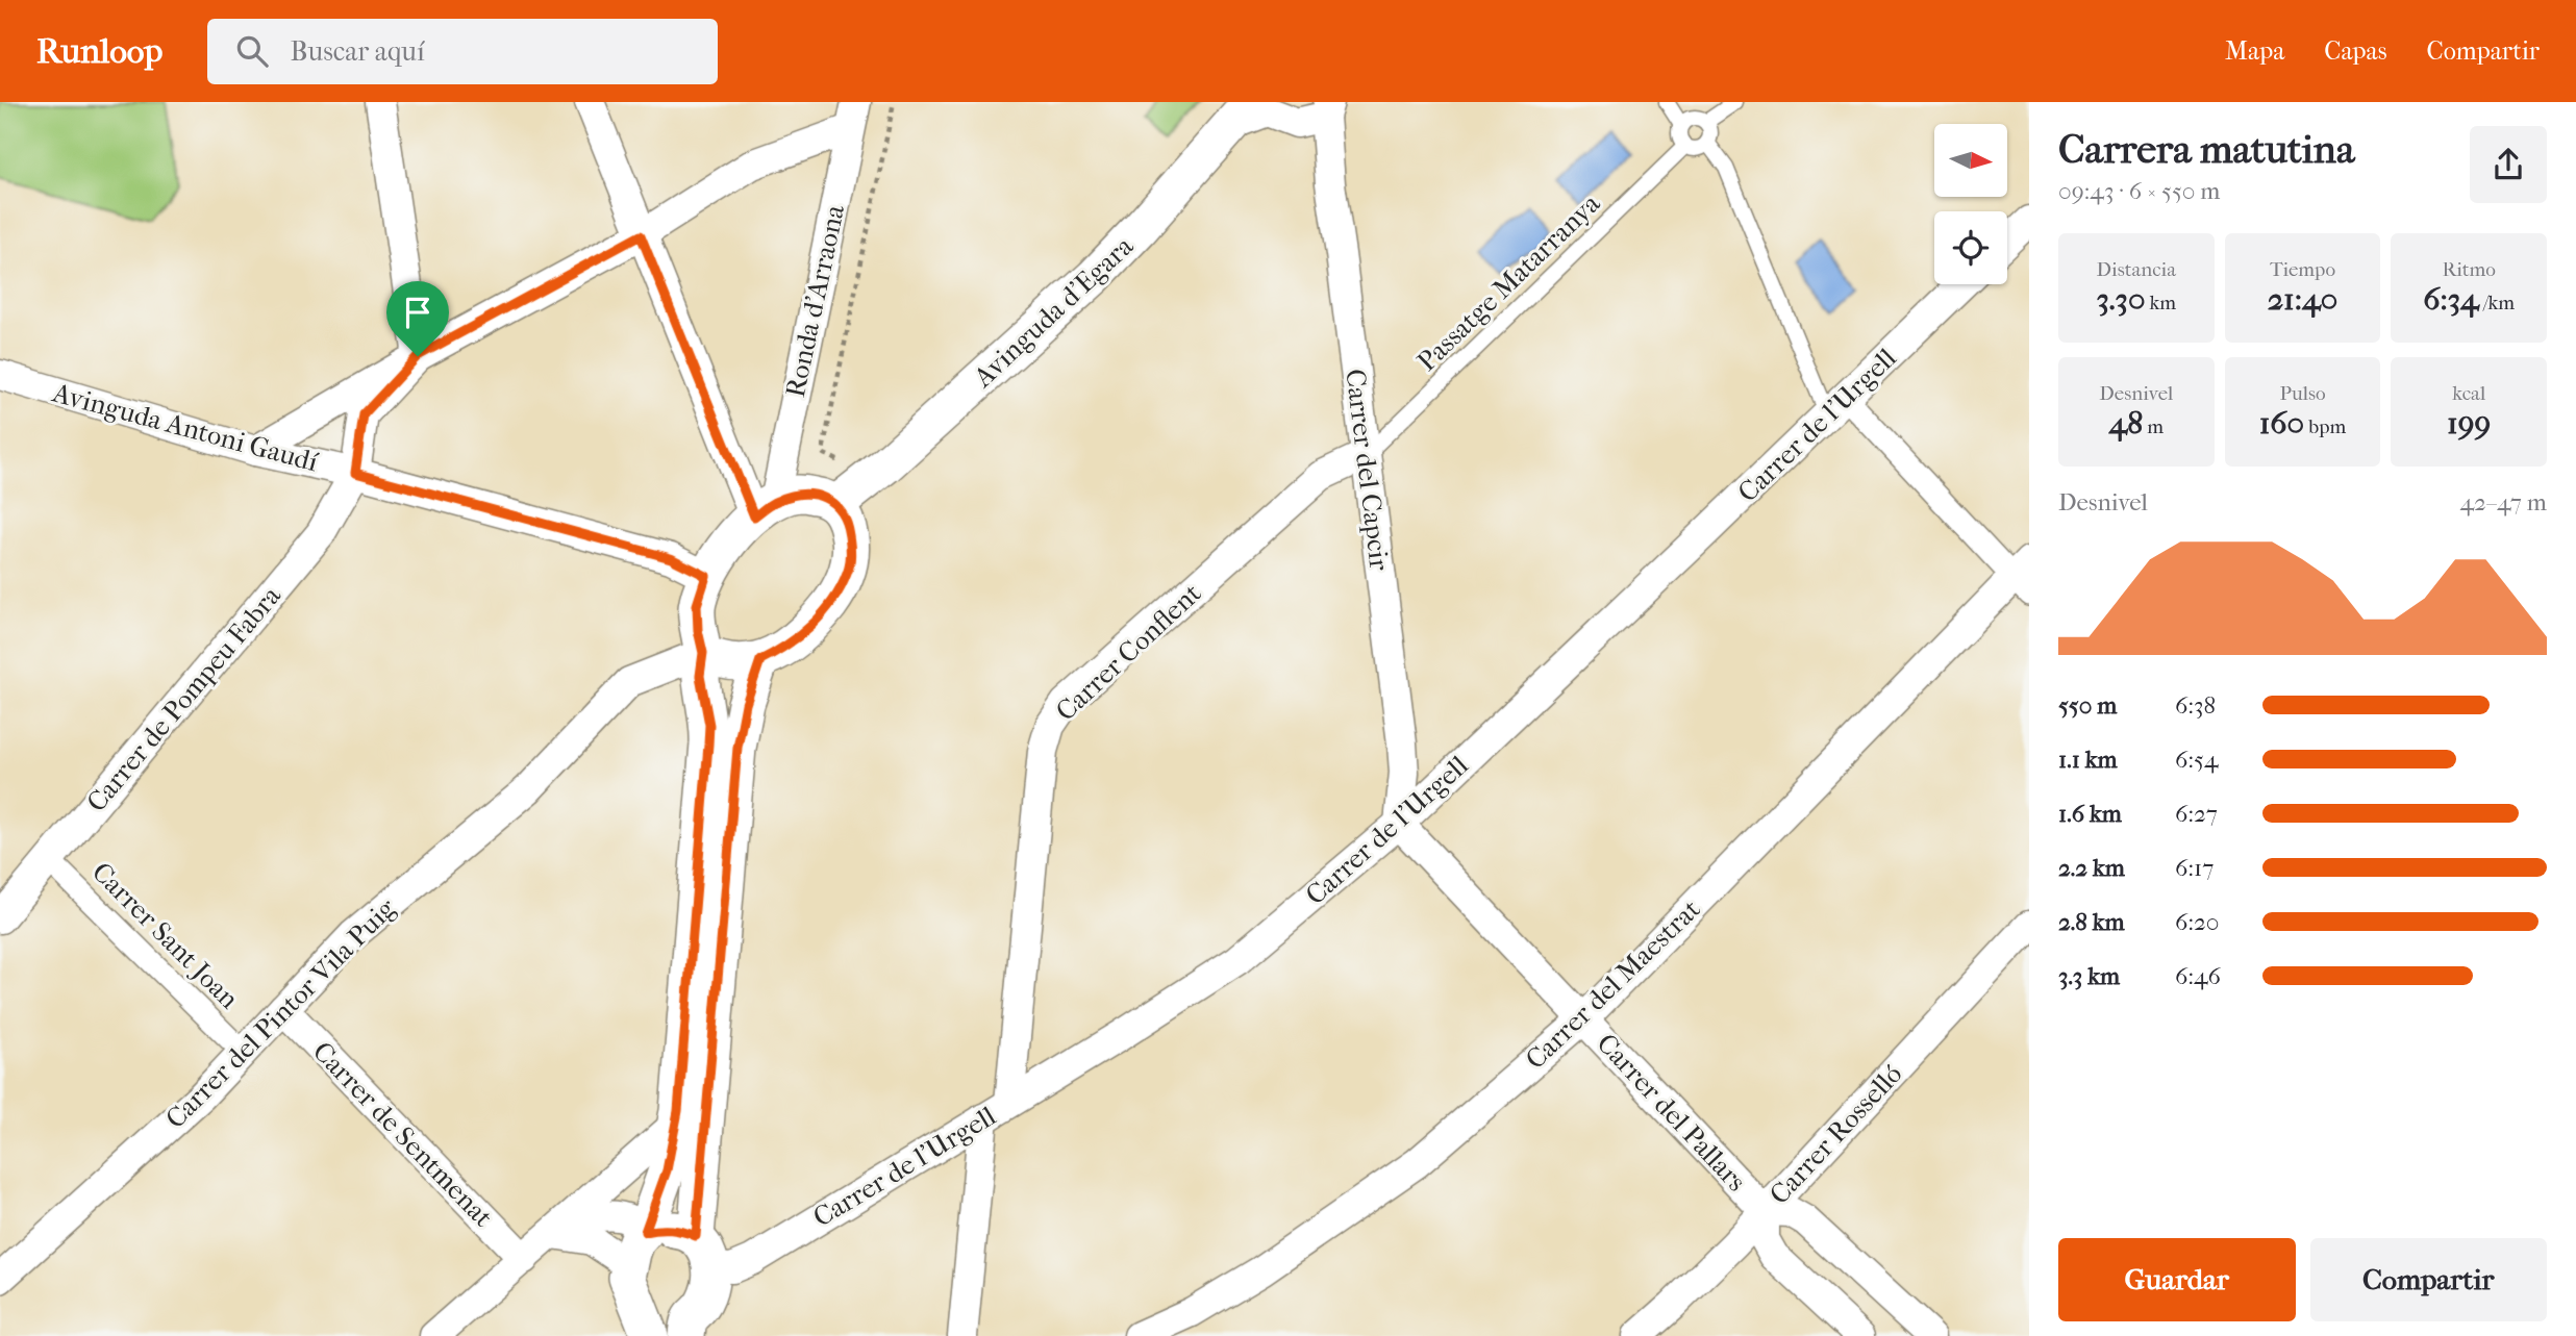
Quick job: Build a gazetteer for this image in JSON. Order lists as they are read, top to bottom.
{
  "streets": {
    "street": [
      "Ronda d'Arraona",
      "Avinguda d'Egara",
      "Carrer de l'Urgell",
      "Avinguda Antoni Gaudí",
      "Carrer del Capcir",
      "Carrer Conflent",
      "Carrer de Pompeu Fabra",
      "Carrer Sant Joan",
      "Carrer del Maestrat",
      "Carrer del Pintor Vila Puig",
      "Carrer del Pallars",
      "Carrer de Sentmenat",
      "Carrer Rosselló"
    ],
    "lane": ["Passatge Matarranya"]
  },
  "crossings": [
    ["Passatge Matarranya", "Carrer del Capcir"],
    ["Passatge Matarranya", "Carrer Conflent"],
    ["Carrer de l'Urgell", "Carrer del Capcir"],
    ["Carrer de l'Urgell", "Carrer Conflent"],
    ["Carrer de l'Urgell", "Carrer del Pallars"],
    ["Avinguda Antoni Gaudí", "Carrer de Pompeu Fabra"],
    ["Carrer del Capcir", "Carrer Conflent"],
    ["Carrer del Capcir", "Carrer del Pallars"],
    ["Carrer de Pompeu Fabra", "Carrer Sant Joan"],
    ["Carrer Sant Joan", "Carrer del Pintor Vila Puig"],
    ["Carrer del Maestrat", "Carrer del Pallars"],
    ["Carrer del Pintor Vila Puig", "Carrer de Sentmenat"],
    ["Carrer del Pallars", "Carrer Rosselló"]
  ],
  "north": "right",
  "page": {
    "header": "Runloop",
    "search": "Buscar aquí",
    "nav": ["Mapa", "Capas", "Compartir"],
    "heading": ["Carrera matutina", "09:43 · 6 × 550 m"],
    "stats": [
      ["Distancia", "3.30 km"],
      ["Tiempo", "21:40"],
      ["Ritmo", "6:34 /km"],
      ["Desnivel", "48 m"],
      ["Pulso", "160 bpm"],
      ["kcal", "199"]
    ],
    "chart": ["Desnivel", "42–47 m"],
    "list": [
      {
        "name": "550 m",
        "note": "6:38"
      },
      {
        "name": "1.1 km",
        "note": "6:54"
      },
      {
        "name": "1.6 km",
        "note": "6:27"
      },
      {
        "name": "2.2 km",
        "note": "6:17"
      },
      {
        "name": "2.8 km",
        "note": "6:20"
      },
      {
        "name": "3.3 km",
        "note": "6:46"
      }
    ],
    "buttons": ["Guardar", "Compartir"]
  }
}
